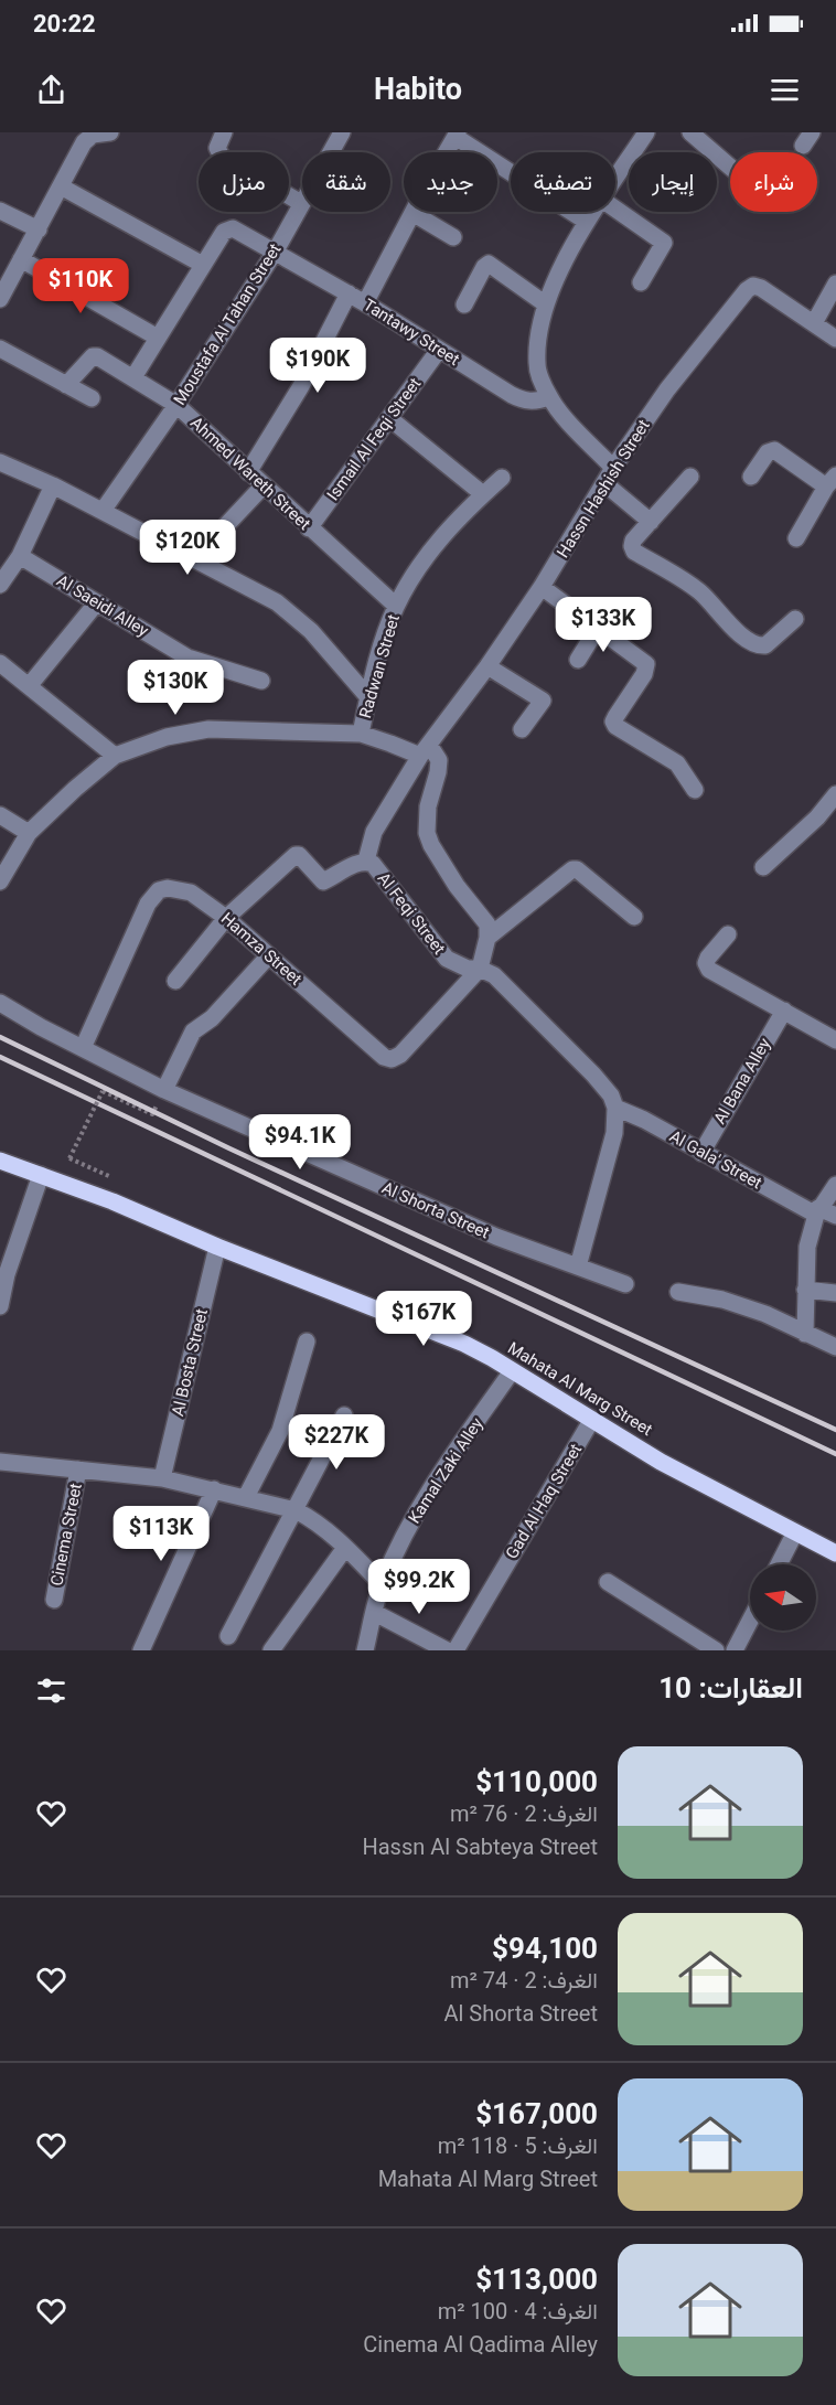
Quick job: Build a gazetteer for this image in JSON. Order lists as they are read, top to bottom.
{
  "streets": {
    "main road": ["Mahata Al Marg Street"],
    "street": [
      "Moustafa Al Tahan Street",
      "Tantawy Street",
      "Ismail Al Feqi Street",
      "Ahmed Wareth Street",
      "Hassn Hashish Street",
      "Al Saeidi Alley",
      "Radwan Street",
      "Al Feqi Street",
      "Hamza Street",
      "Al Bana Alley",
      "Al Gala' Street",
      "Al Shorta Street",
      "Al Bosta Street",
      "Kamal Zaki Alley",
      "Gad Al Haq Street",
      "Cinema Street"
    ]
  },
  "crossings": [
    ["Moustafa Al Tahan Street", "Tantawy Street"],
    ["Moustafa Al Tahan Street", "Ahmed Wareth Street"],
    ["Tantawy Street", "Ismail Al Feqi Street"],
    ["Ismail Al Feqi Street", "Ahmed Wareth Street"],
    ["Ahmed Wareth Street", "Radwan Street"],
    ["Hassn Hashish Street", "Al Feqi Street"],
    ["Al Feqi Street", "Hamza Street"],
    ["Hamza Street", "Al Shorta Street"],
    ["Al Bana Alley", "Al Gala' Street"],
    ["Al Bosta Street", "Mahata Al Marg Street"],
    ["Mahata Al Marg Street", "Kamal Zaki Alley"],
    ["Mahata Al Marg Street", "Gad Al Haq Street"]
  ],
  "north": "left",
  "page": {
    "status": "20:22",
    "header": "Habito",
    "chip": [
      "شراء",
      "إيجار",
      "تصفية",
      "جديد",
      "شقة",
      "منزل"
    ],
    "price": [
      "$110K",
      "$190K",
      "$120K",
      "$133K",
      "$130K",
      "$94.1K",
      "$167K",
      "$227K",
      "$113K",
      "$99.2K"
    ],
    "heading": "العقارات: 10",
    "list": [
      {
        "name": "$110,000",
        "note": "الغرف: 2 · 76 m² · Hassn Al Sabteya Street"
      },
      {
        "name": "$94,100",
        "note": "الغرف: 2 · 74 m² · Al Shorta Street"
      },
      {
        "name": "$167,000",
        "note": "الغرف: 5 · 118 m² · Mahata Al Marg Street"
      },
      {
        "name": "$113,000",
        "note": "الغرف: 4 · 100 m² · Cinema Al Qadima Alley"
      }
    ]
  }
}
